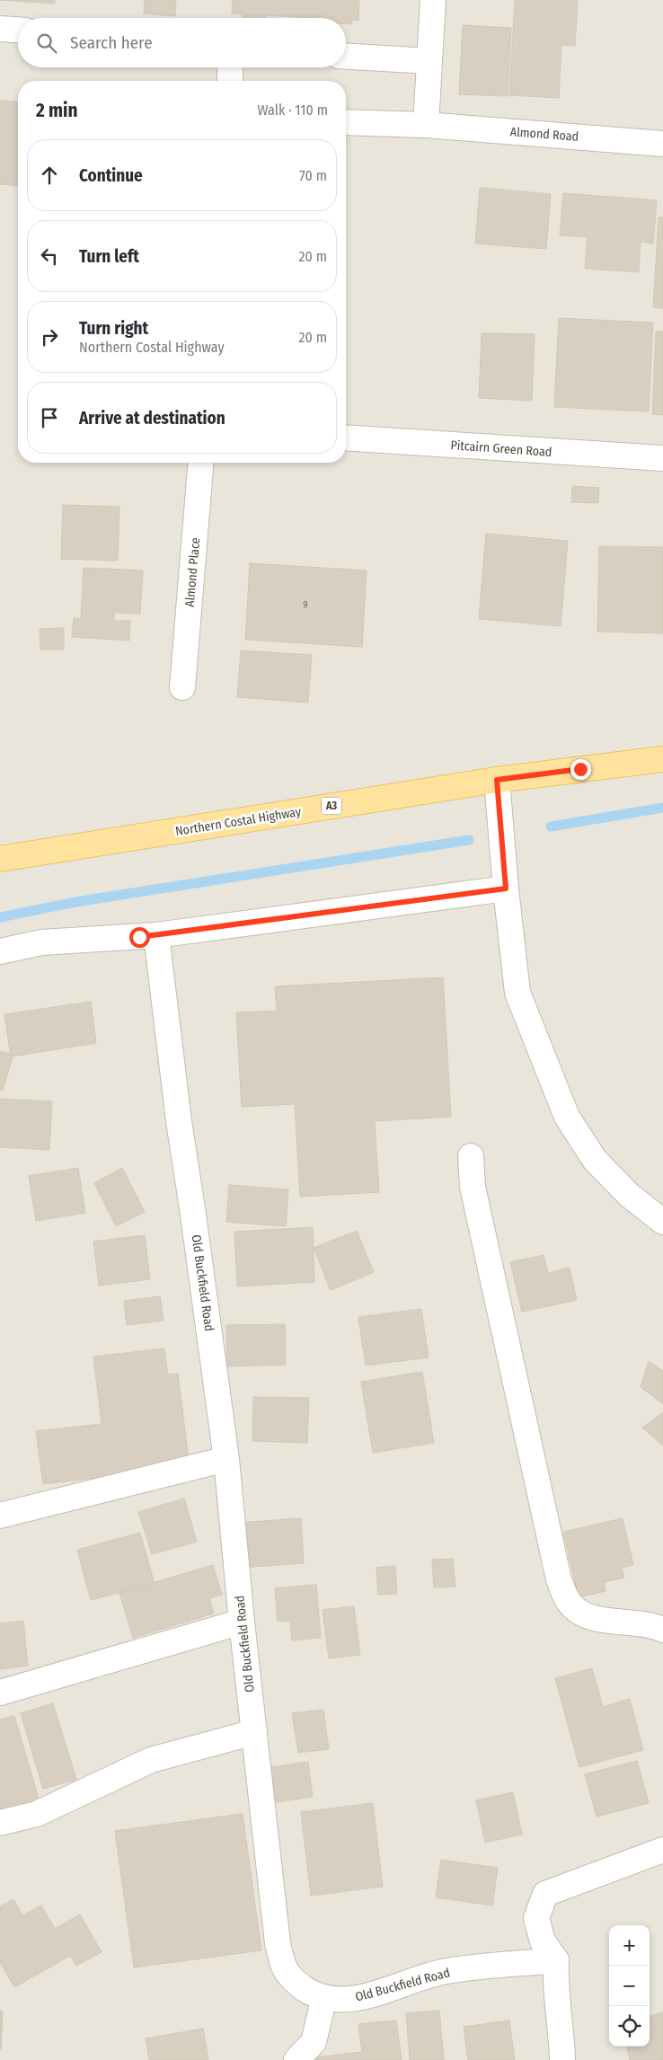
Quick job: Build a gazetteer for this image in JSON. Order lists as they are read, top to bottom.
{
  "streets": {
    "main road": ["A3", "Northern Costal Highway"],
    "street": [
      "Almond Road",
      "Pitcairn Green Road",
      "Almond Place",
      "Old Buckfield Road"
    ]
  },
  "house_numbers": ["9"],
  "page": {
    "search": "Search here",
    "heading": ["2 min", "Walk · 110 m"],
    "list": [
      ["Continue", "70 m"],
      ["Turn left", "20 m"],
      ["Turn right", "Northern Costal Highway", "20 m"],
      "Arrive at destination"
    ],
    "map_buttons": ["+", "−"]
  }
}
